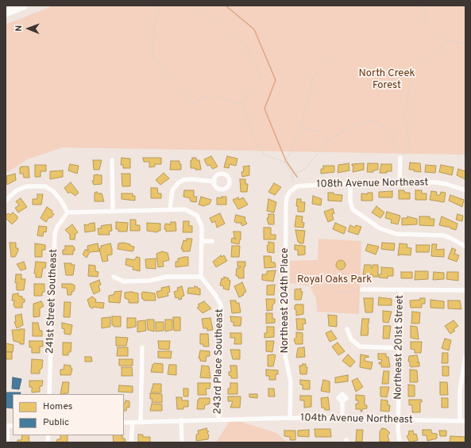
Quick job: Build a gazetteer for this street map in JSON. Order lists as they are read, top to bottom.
{
  "streets": {
    "street": [
      "108th Avenue Northeast",
      "Northeast 204th Place",
      "241st Street Southeast",
      "Northeast 201st Street",
      "243rd Place Southeast",
      "104th Avenue Northeast"
    ]
  },
  "crossings": [
    ["108th Avenue Northeast", "Northeast 204th Place"],
    ["Northeast 204th Place", "104th Avenue Northeast"],
    ["Northeast 201st Street", "104th Avenue Northeast"],
    ["243rd Place Southeast", "104th Avenue Northeast"]
  ],
  "parks": ["North Creek Forest", "Royal Oaks Park"],
  "legend": ["Homes", "Public"],
  "north": "left"
}
